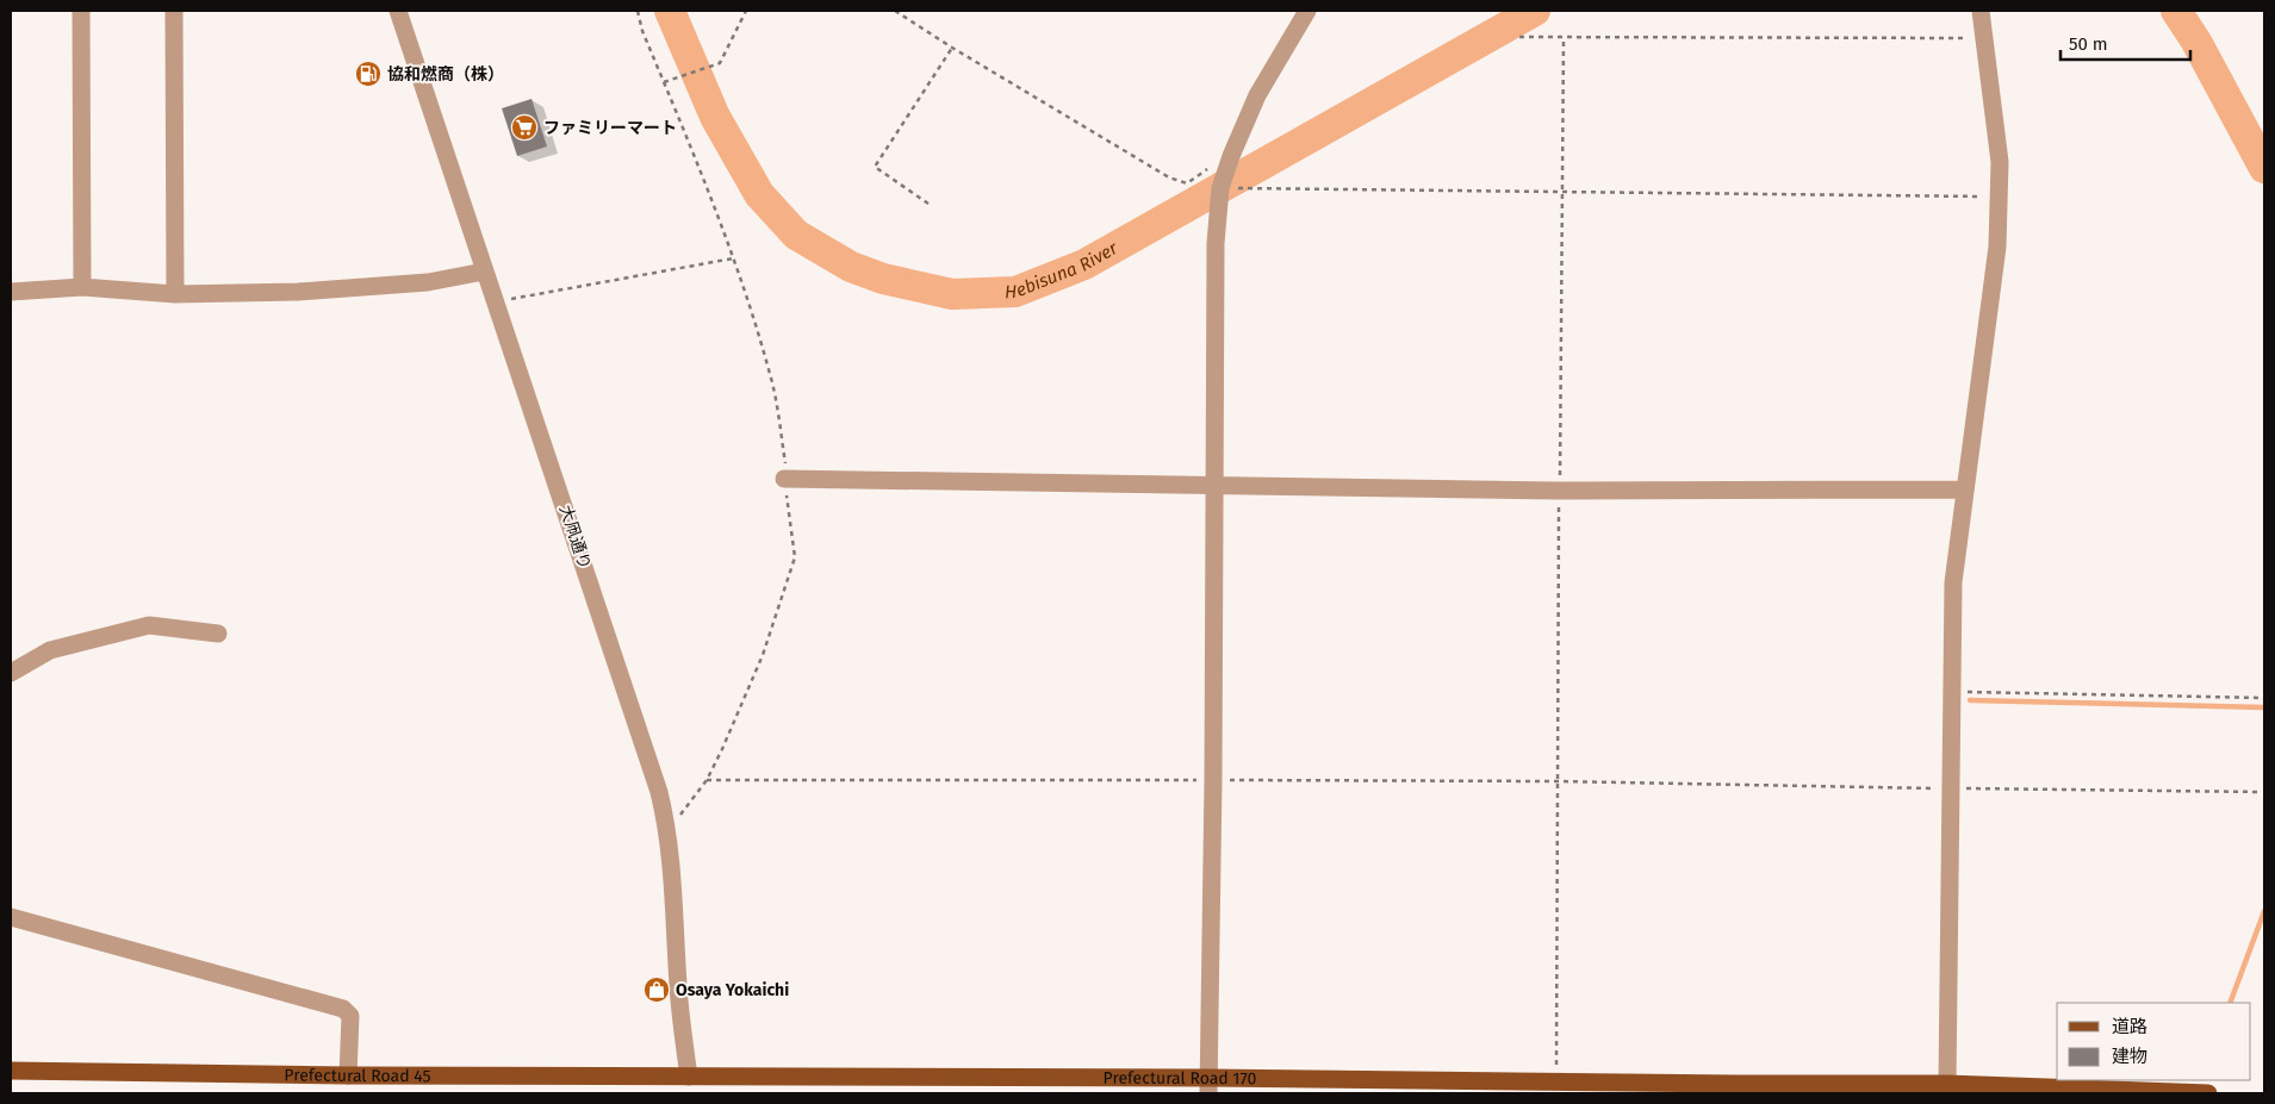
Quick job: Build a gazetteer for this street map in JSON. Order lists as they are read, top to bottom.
{
  "streets": {
    "main road": ["Prefectural Road 45", "Prefectural Road 170"],
    "street": ["大凧通り"]
  },
  "crossings": [
    ["大凧通り", "Prefectural Road 45"],
    ["大凧通り", "Prefectural Road 170"],
    ["Prefectural Road 45", "Prefectural Road 170"]
  ],
  "water": ["Hebisuna River"],
  "places": {
    "fuel station": ["協和燃商（株）"],
    "supermarket": ["ファミリーマート"],
    "shop": ["Osaya Yokaichi"]
  },
  "legend": ["道路", "建物"],
  "scale_bar": "50 m"
}
